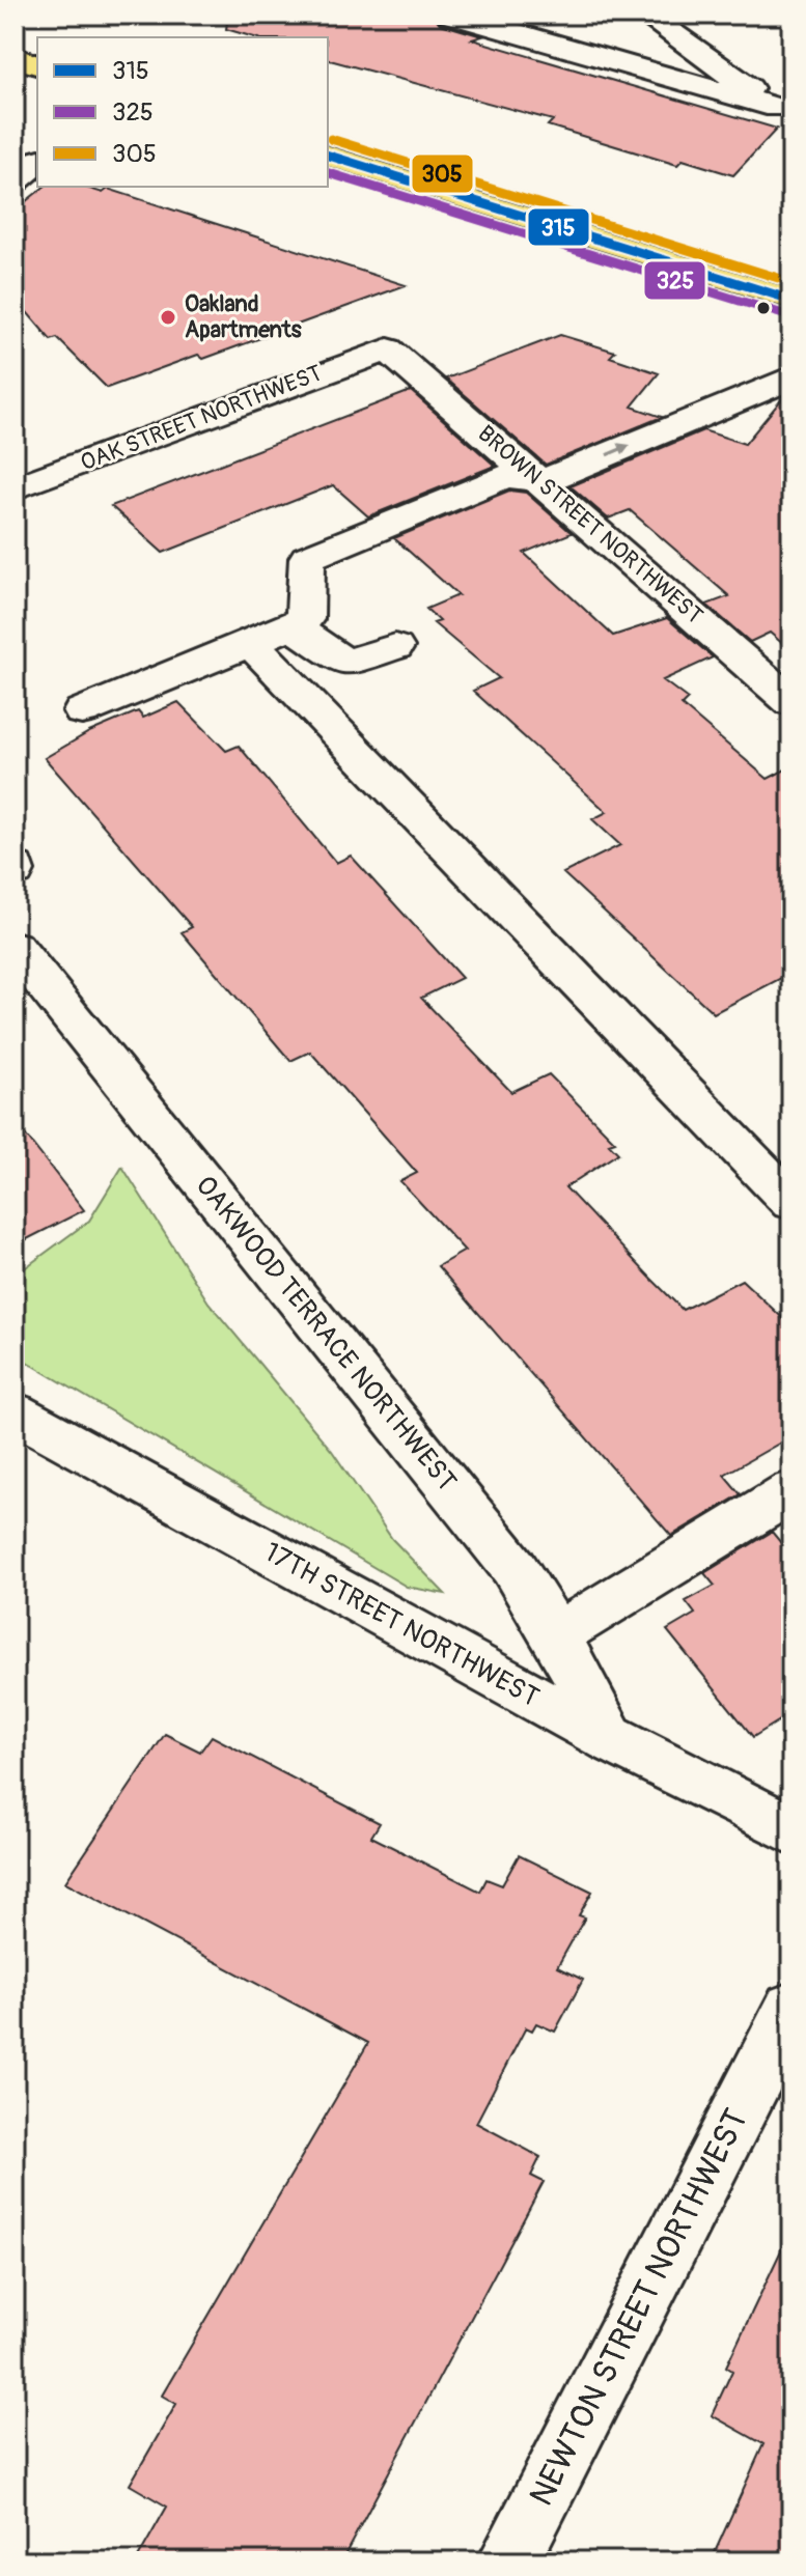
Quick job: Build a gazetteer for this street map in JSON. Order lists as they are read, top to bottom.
{
  "streets": {
    "street": [
      "OAK STREET NORTHWEST",
      "BROWN STREET NORTHWEST",
      "OAKWOOD TERRACE NORTHWEST",
      "17TH STREET NORTHWEST",
      "NEWTON STREET NORTHWEST"
    ]
  },
  "crossings": [
    ["OAK STREET NORTHWEST", "BROWN STREET NORTHWEST"],
    ["OAKWOOD TERRACE NORTHWEST", "17TH STREET NORTHWEST"]
  ],
  "places": ["Oakland Apartments"],
  "lines": ["transit line 305", "transit line 315", "transit line 325"],
  "legend": ["315", "325", "305"]
}
